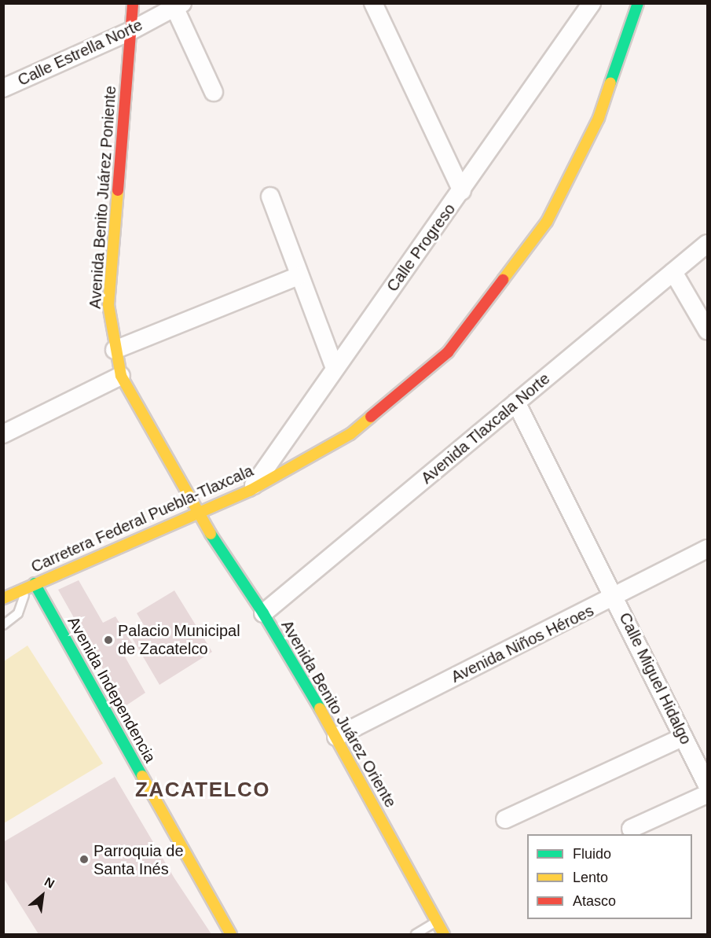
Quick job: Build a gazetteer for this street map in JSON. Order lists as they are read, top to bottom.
{
  "streets": {
    "main road": [
      "Avenida Benito Juárez Poniente",
      "Carretera Federal Puebla-Tlaxcala",
      "Avenida Independencia",
      "Avenida Benito Juárez Oriente"
    ],
    "street": [
      "Calle Estrella Norte",
      "Calle Progreso",
      "Avenida Tlaxcala Norte",
      "Avenida Niños Héroes",
      "Calle Miguel Hidalgo"
    ]
  },
  "crossings": [
    ["Calle Estrella Norte", "Avenida Benito Juárez Poniente"],
    ["Avenida Benito Juárez Poniente", "Carretera Federal Puebla-Tlaxcala"],
    ["Avenida Benito Juárez Poniente", "Avenida Benito Juárez Oriente"],
    ["Calle Progreso", "Carretera Federal Puebla-Tlaxcala"],
    ["Avenida Tlaxcala Norte", "Calle Miguel Hidalgo"],
    ["Avenida Tlaxcala Norte", "Avenida Benito Juárez Oriente"],
    ["Carretera Federal Puebla-Tlaxcala", "Avenida Independencia"],
    ["Carretera Federal Puebla-Tlaxcala", "Avenida Benito Juárez Oriente"],
    ["Avenida Niños Héroes", "Calle Miguel Hidalgo"],
    ["Avenida Niños Héroes", "Avenida Benito Juárez Oriente"]
  ],
  "districts": ["ZACATELCO"],
  "places": ["Palacio Municipal de Zacatelco", "Parroquia de Santa Inés"],
  "legend": ["Fluido", "Lento", "Atasco"],
  "north": "top right"
}
